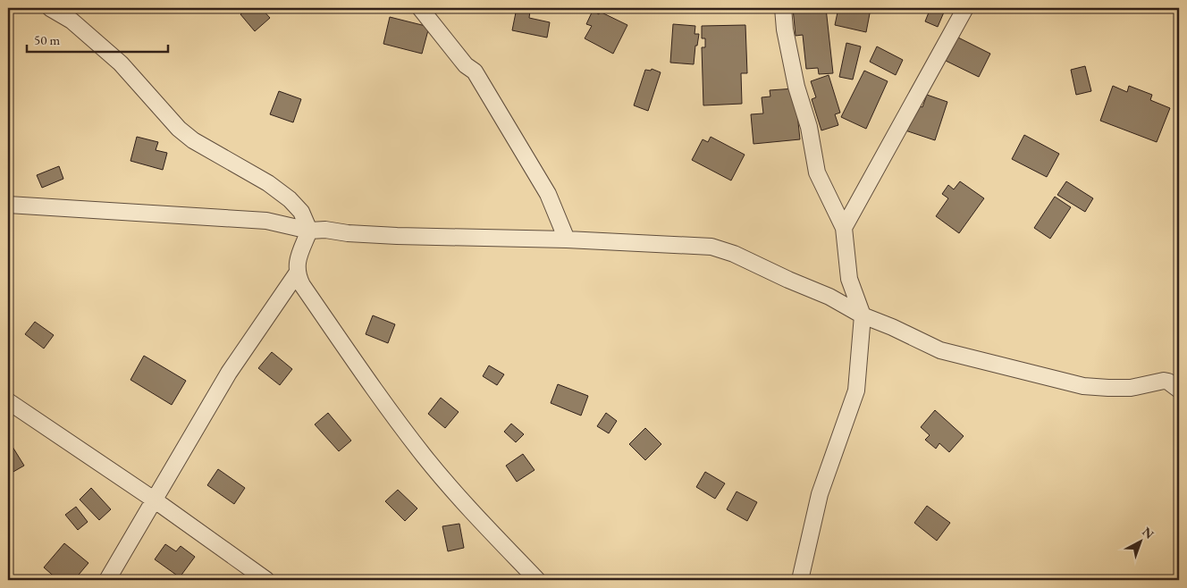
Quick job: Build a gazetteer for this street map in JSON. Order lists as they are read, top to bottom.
{
  "scale_bar": "50 m",
  "north": "top right"
}
